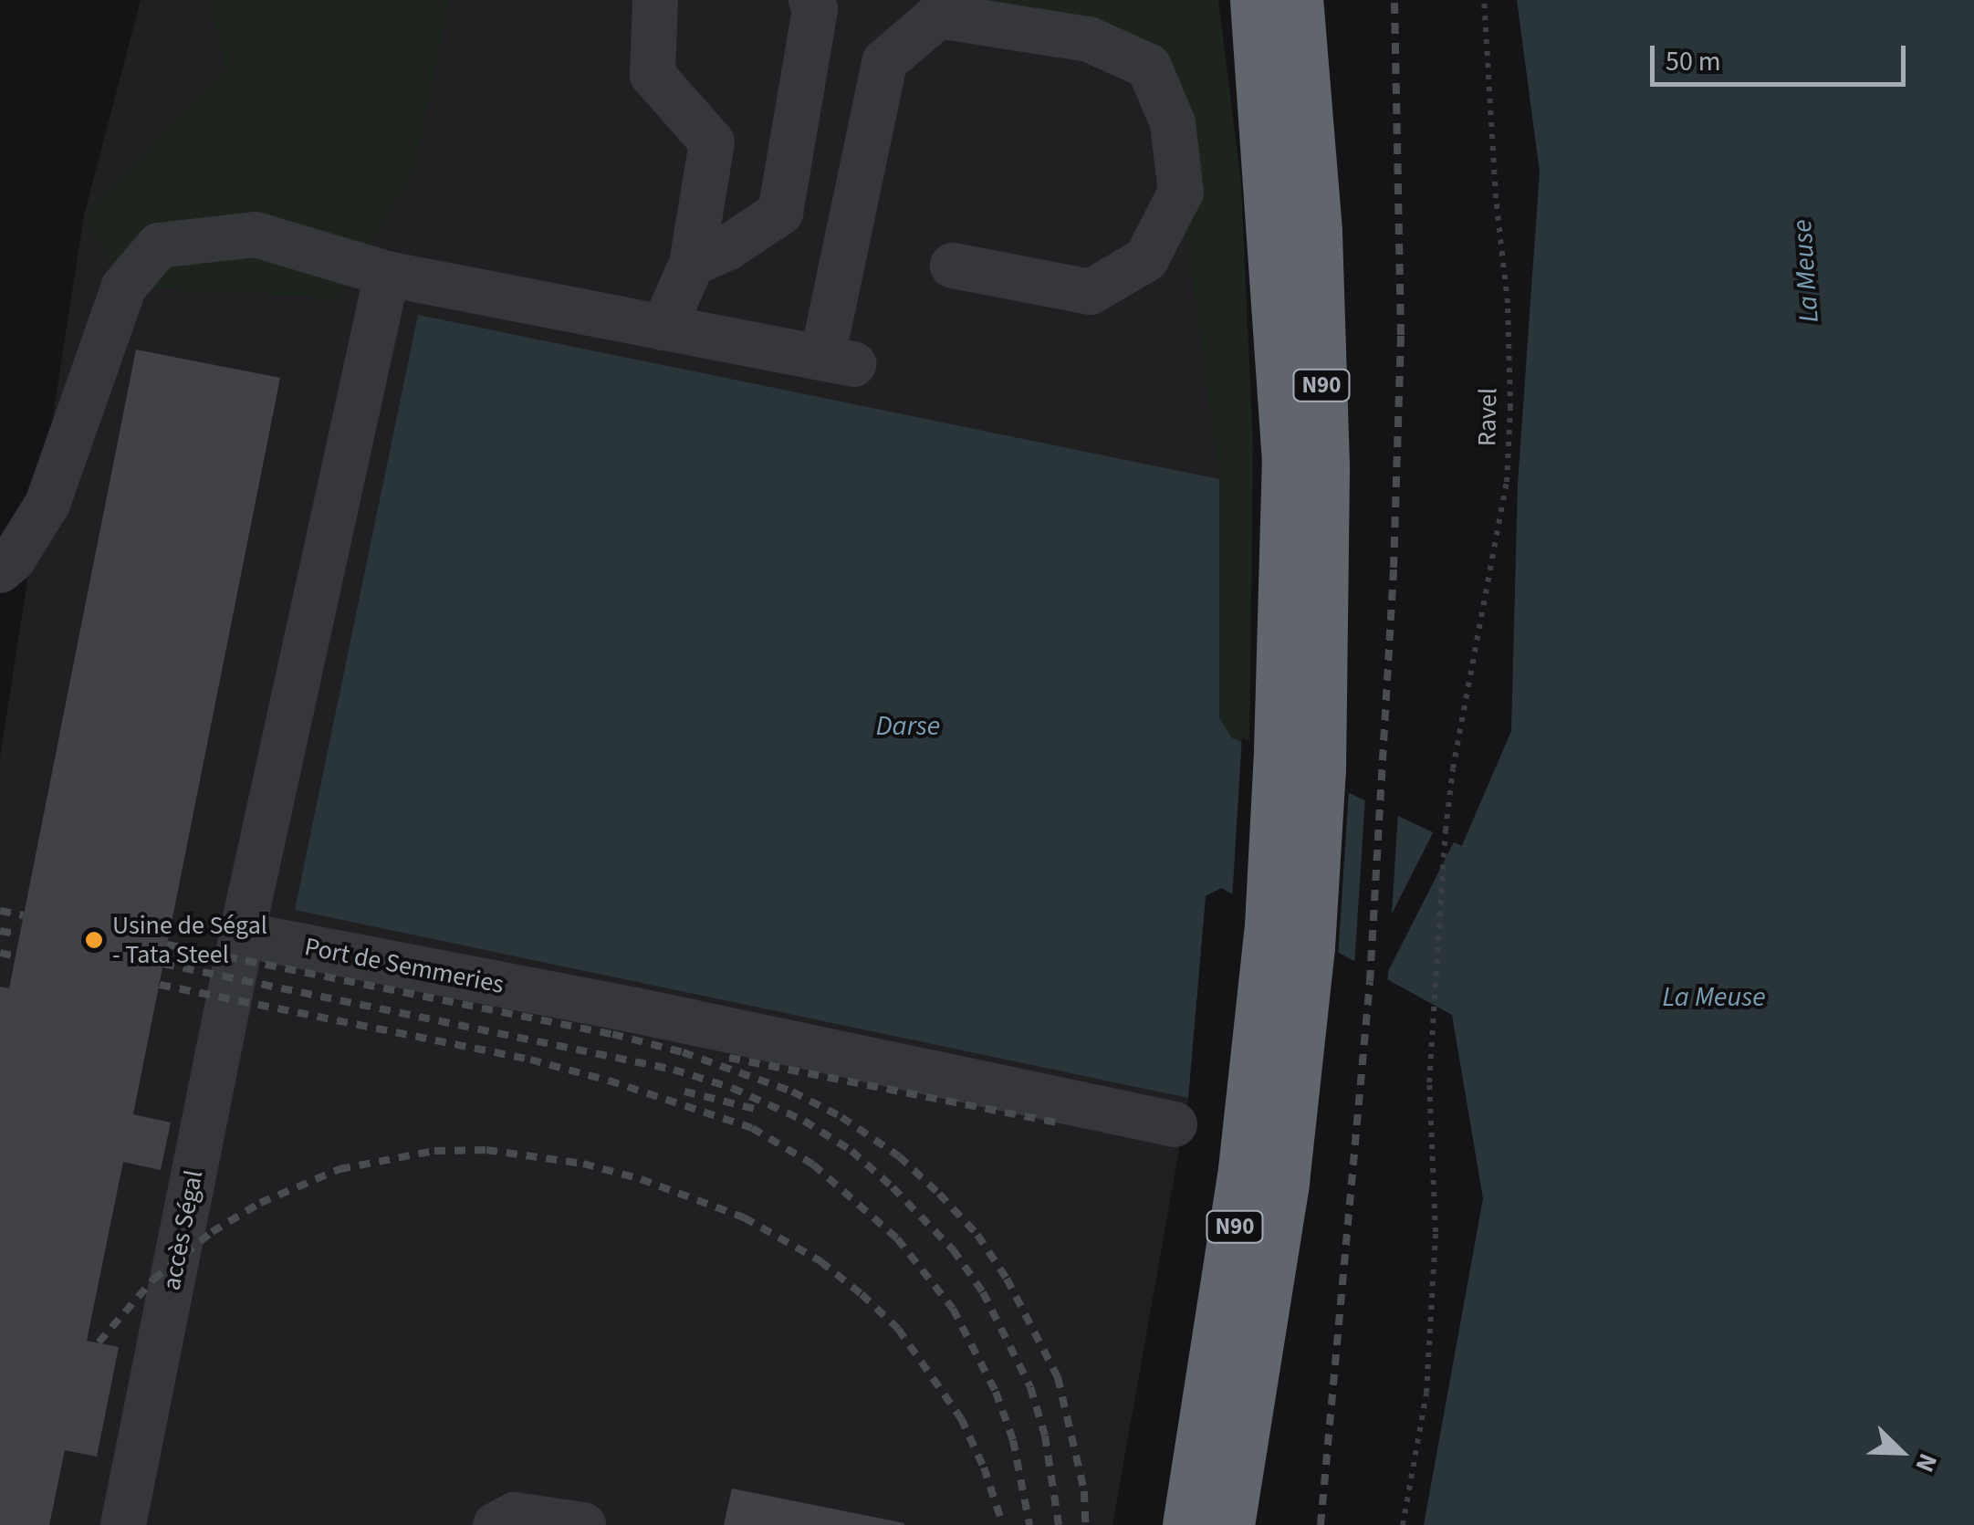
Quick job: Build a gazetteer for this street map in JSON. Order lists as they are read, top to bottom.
{
  "streets": {
    "highway": ["N90"],
    "lane": ["Port de Semmeries", "accès Ségal"],
    "path": ["Ravel"]
  },
  "crossings": [
    ["Port de Semmeries", "accès Ségal"]
  ],
  "water": ["La Meuse", "Darse"],
  "places": ["Usine de Ségal - Tata Steel"],
  "scale_bar": "50 m",
  "north": "bottom right"
}
